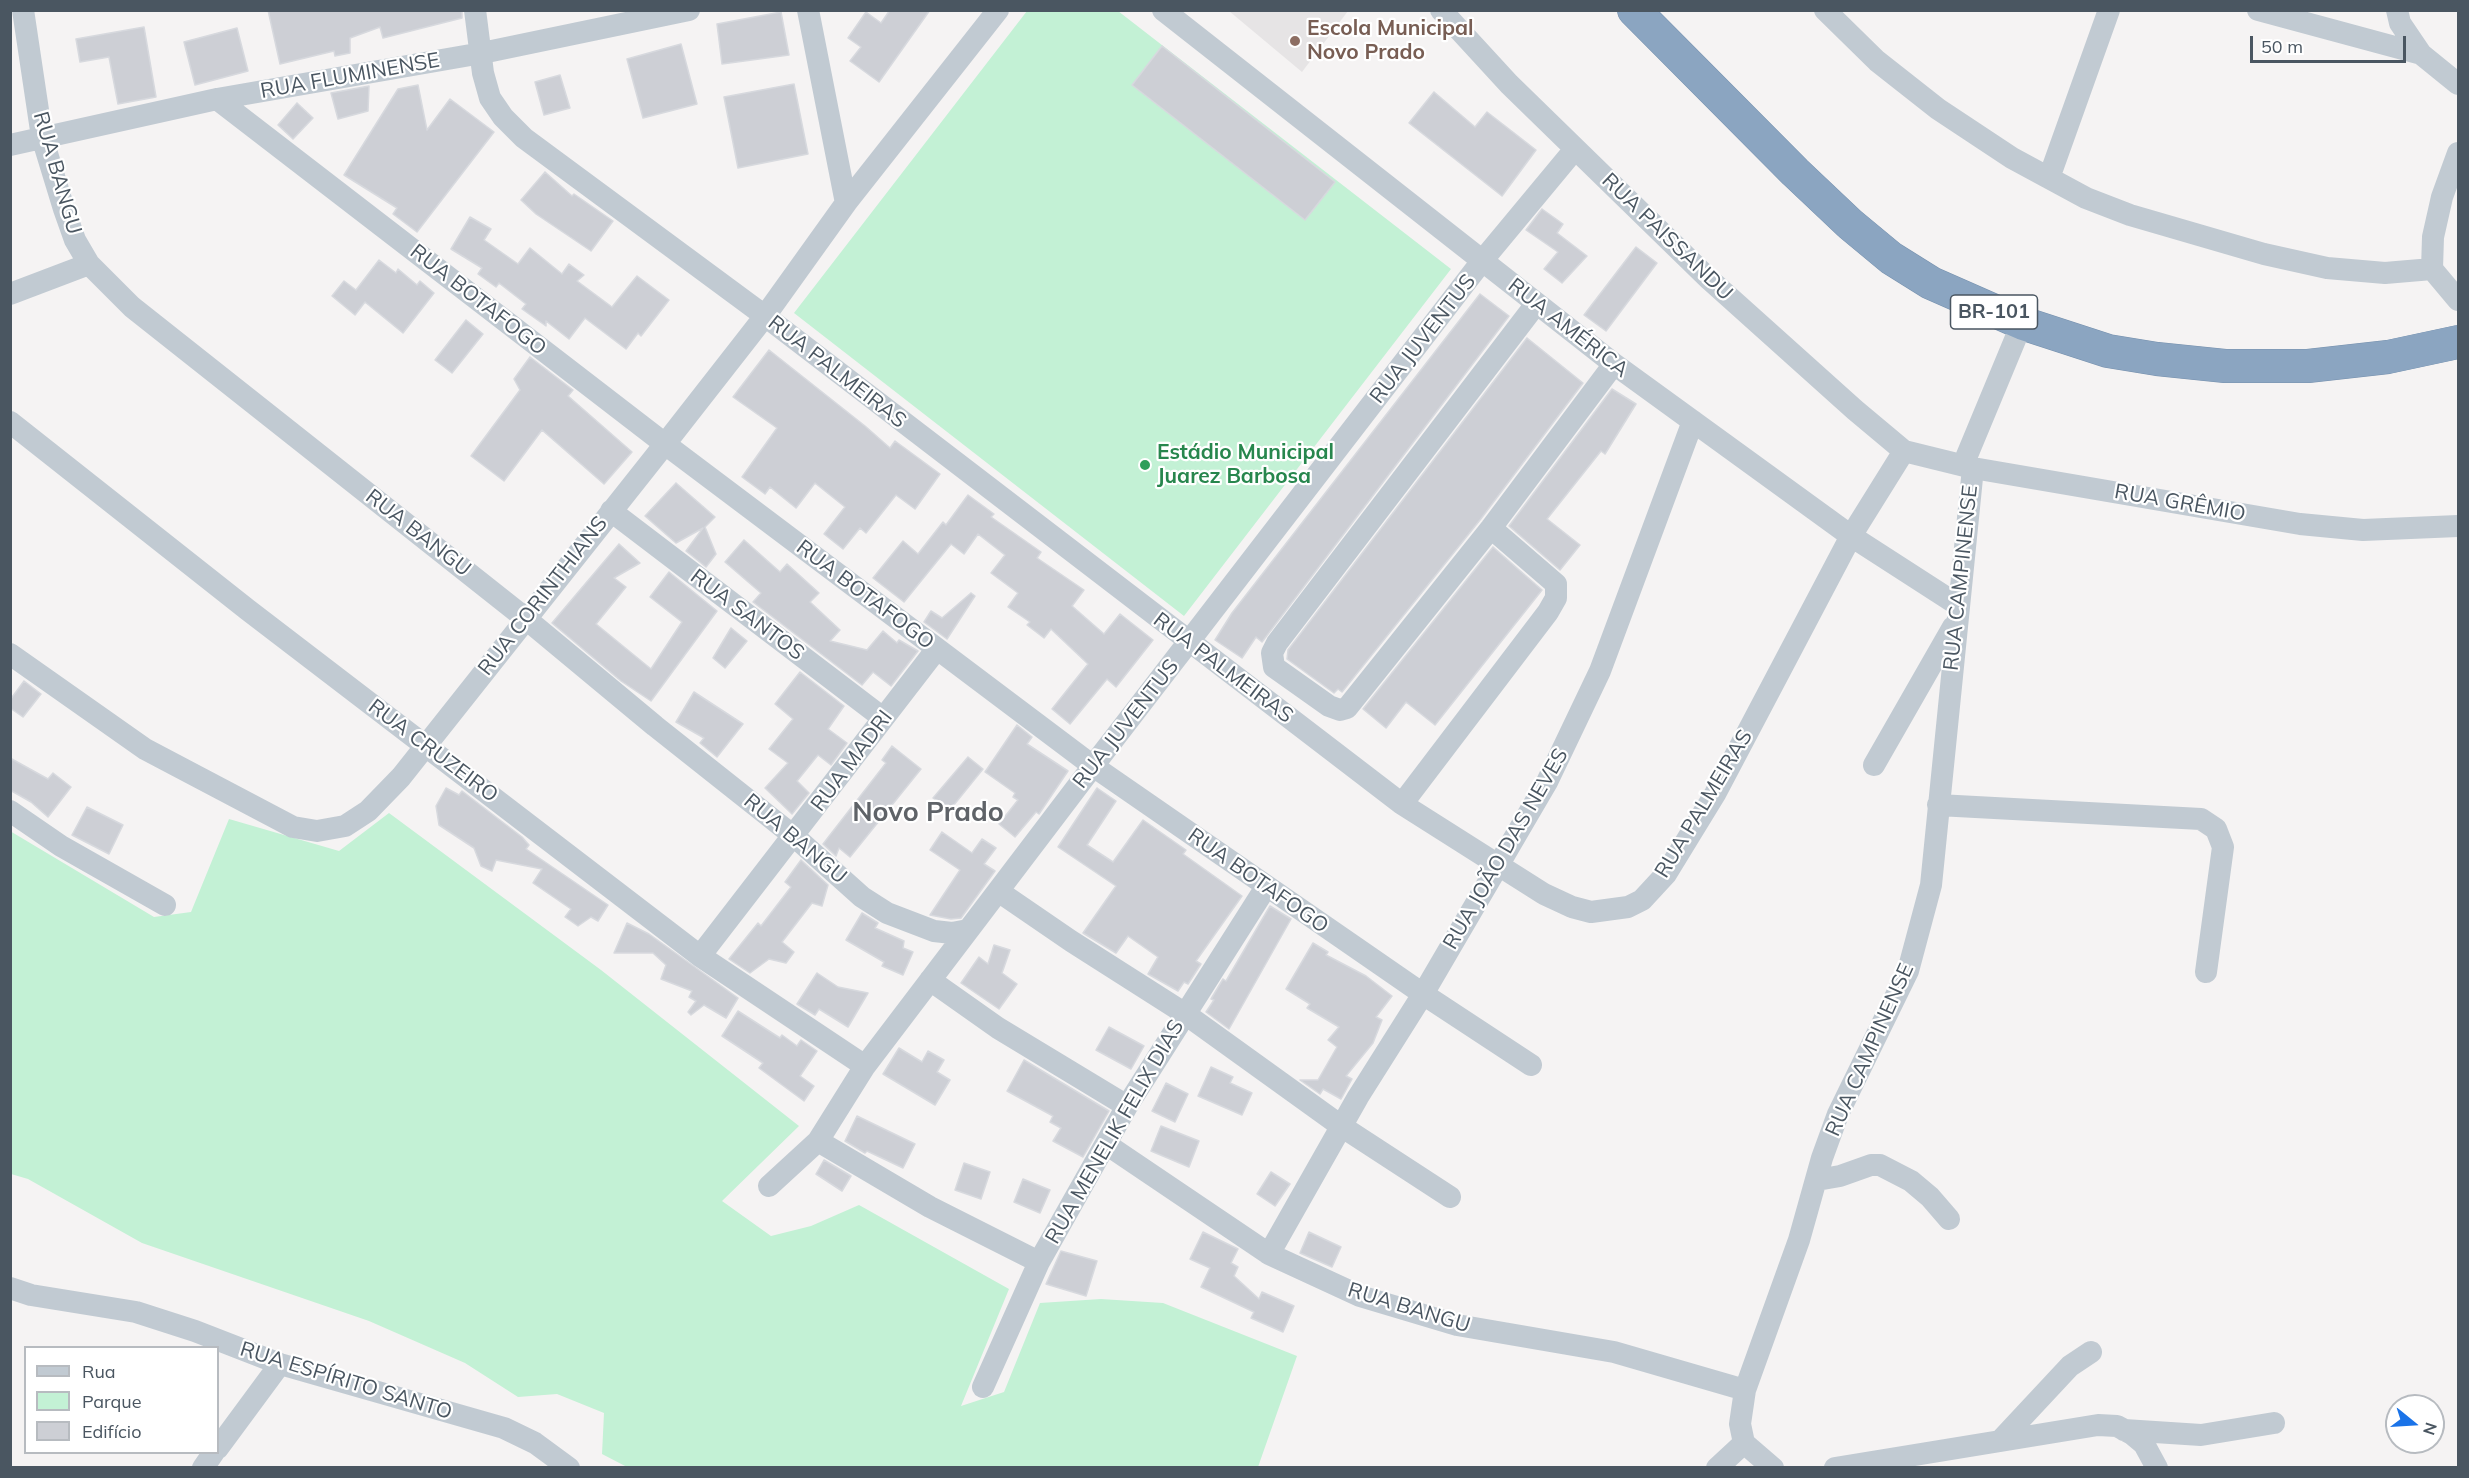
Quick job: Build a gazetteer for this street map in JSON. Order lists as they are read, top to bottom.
{
  "streets": {
    "highway": ["BR-101"],
    "street": [
      "RUA FLUMINENSE",
      "RUA BANGU",
      "RUA PAISSANDU",
      "RUA BOTAFOGO",
      "RUA AMÉRICA",
      "RUA JUVENTUS",
      "RUA PALMEIRAS",
      "RUA GRÊMIO",
      "RUA CAMPINENSE",
      "RUA CORINTHIANS",
      "RUA SANTOS",
      "RUA CRUZEIRO",
      "RUA MADRI",
      "RUA JOÃO DAS NEVES",
      "RUA MENELIK FELIX DIAS",
      "RUA ESPÍRITO SANTO"
    ]
  },
  "crossings": [
    ["RUA FLUMINENSE", "RUA BANGU"],
    ["RUA FLUMINENSE", "RUA BOTAFOGO"],
    ["RUA FLUMINENSE", "RUA PALMEIRAS"],
    ["RUA BANGU", "RUA JUVENTUS"],
    ["RUA BANGU", "RUA CAMPINENSE"],
    ["RUA BANGU", "RUA CORINTHIANS"],
    ["RUA BANGU", "RUA MADRI"],
    ["RUA BANGU", "RUA JOÃO DAS NEVES"],
    ["RUA BANGU", "RUA MENELIK FELIX DIAS"],
    ["RUA PAISSANDU", "RUA JUVENTUS"],
    ["RUA PAISSANDU", "RUA PALMEIRAS"],
    ["RUA PAISSANDU", "RUA GRÊMIO"],
    ["RUA BOTAFOGO", "RUA JUVENTUS"],
    ["RUA BOTAFOGO", "RUA CORINTHIANS"],
    ["RUA BOTAFOGO", "RUA MADRI"],
    ["RUA BOTAFOGO", "RUA JOÃO DAS NEVES"],
    ["RUA BOTAFOGO", "RUA MENELIK FELIX DIAS"],
    ["BR-101", "RUA CAMPINENSE"],
    ["RUA AMÉRICA", "RUA JUVENTUS"],
    ["RUA AMÉRICA", "RUA PALMEIRAS"],
    ["RUA AMÉRICA", "RUA CAMPINENSE"],
    ["RUA AMÉRICA", "RUA JOÃO DAS NEVES"],
    ["RUA JUVENTUS", "RUA PALMEIRAS"],
    ["RUA JUVENTUS", "RUA CRUZEIRO"],
    ["RUA PALMEIRAS", "RUA GRÊMIO"],
    ["RUA PALMEIRAS", "RUA CORINTHIANS"],
    ["RUA PALMEIRAS", "RUA JOÃO DAS NEVES"],
    ["RUA GRÊMIO", "RUA CAMPINENSE"],
    ["RUA CORINTHIANS", "RUA SANTOS"],
    ["RUA CORINTHIANS", "RUA CRUZEIRO"],
    ["RUA SANTOS", "RUA MADRI"],
    ["RUA CRUZEIRO", "RUA MADRI"]
  ],
  "districts": ["Novo Prado"],
  "places": ["Escola Municipal Novo Prado", "Estádio Municipal Juarez Barbosa"],
  "legend": ["Rua", "Parque", "Edifício"],
  "scale_bar": "50 m",
  "north": "right"
}
